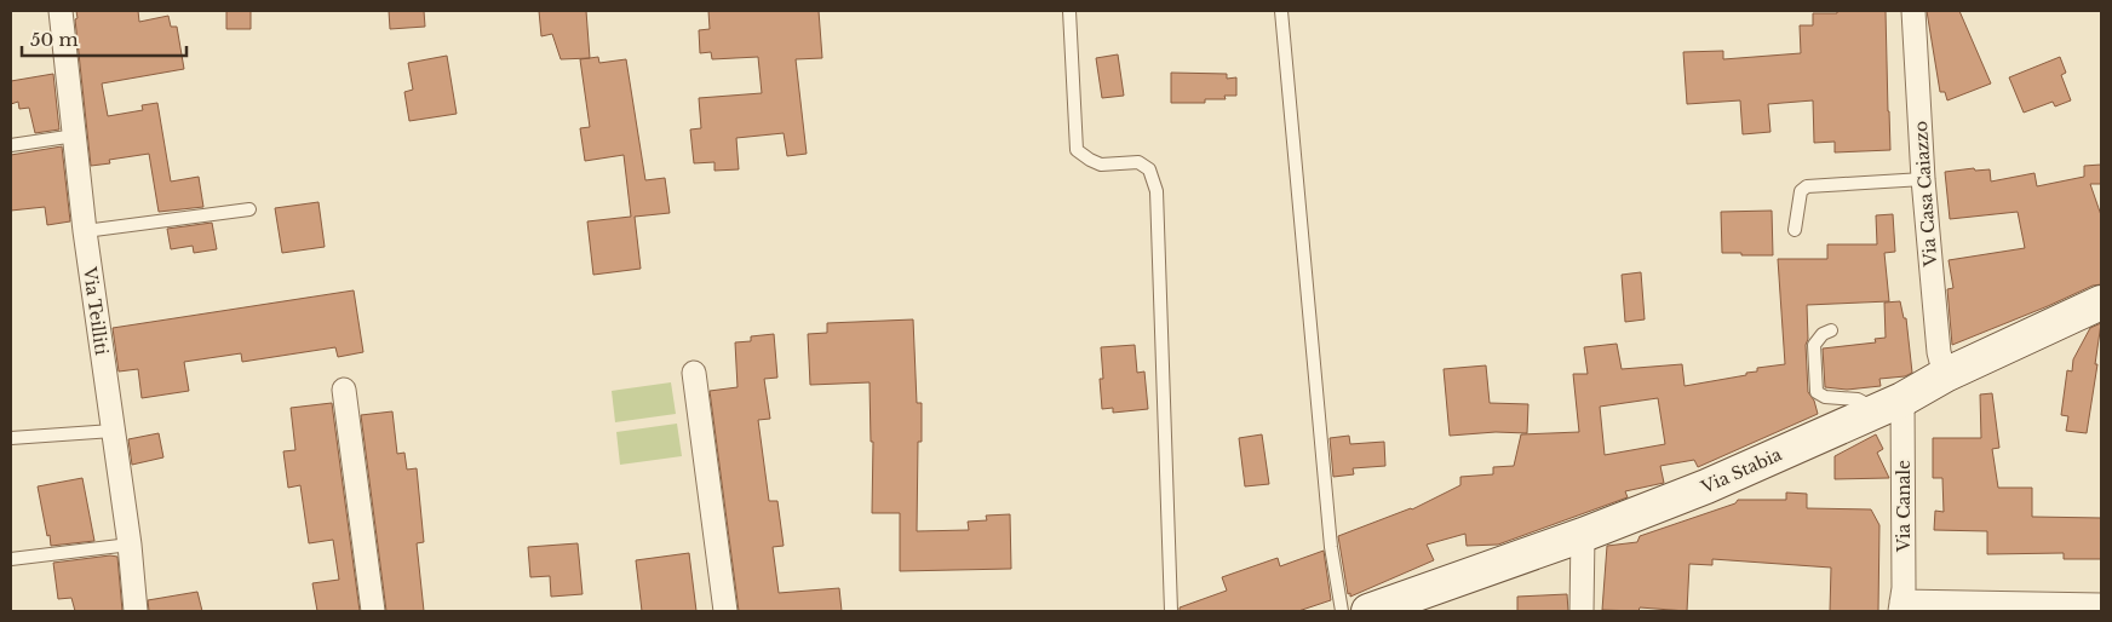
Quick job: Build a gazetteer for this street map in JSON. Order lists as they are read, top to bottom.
{
  "streets": {
    "main road": ["Via Stabia"],
    "street": ["Via Casa Caiazzo", "Via Teilliti", "Via Canale"]
  },
  "crossings": [
    ["Via Casa Caiazzo", "Via Stabia"],
    ["Via Stabia", "Via Canale"]
  ],
  "scale_bar": "50 m"
}
